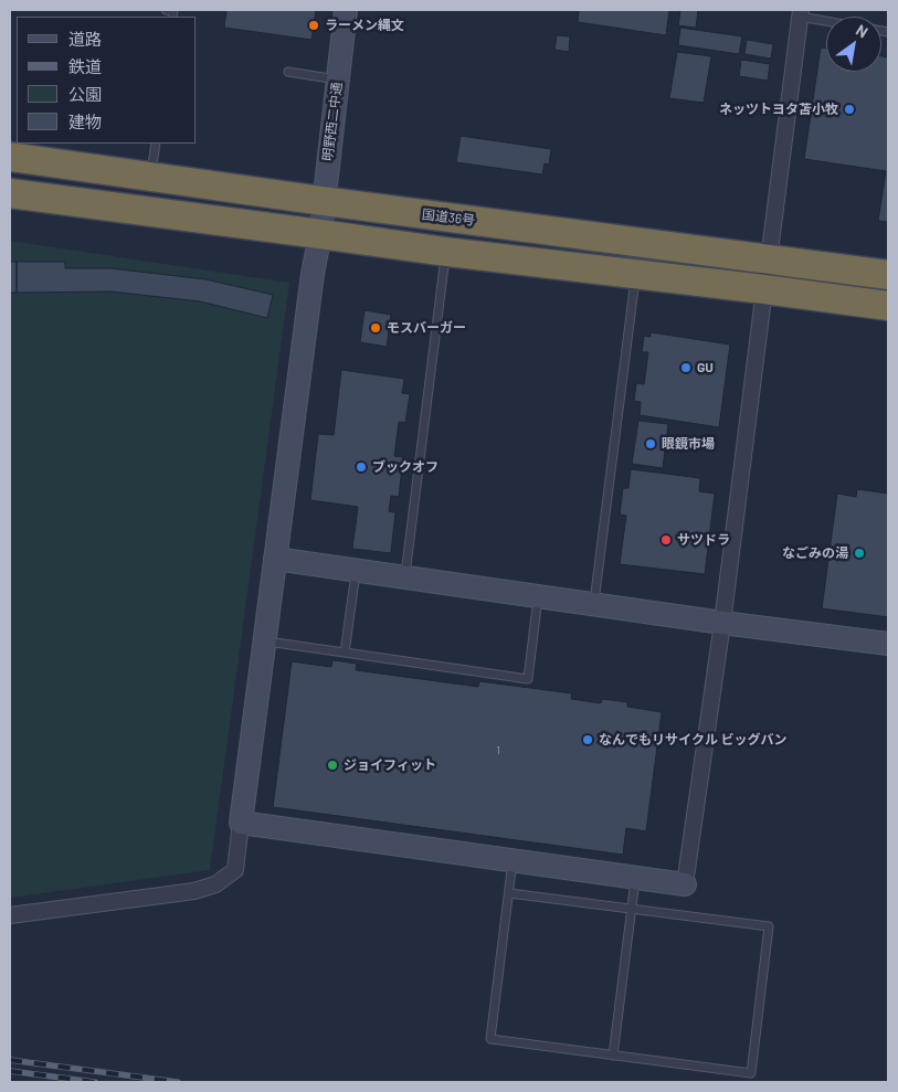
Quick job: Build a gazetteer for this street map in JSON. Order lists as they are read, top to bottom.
{
  "streets": {
    "highway": ["国道36号"],
    "street": ["明野西二中通"]
  },
  "crossings": [
    ["明野西二中通", "国道36号"]
  ],
  "places": [
    "ラーメン縄文",
    "ネッツトヨタ苫小牧",
    "モスバーガー",
    "GU",
    "眼鏡市場",
    "ブックオフ",
    "サツドラ",
    "なごみの湯",
    "なんでもリサイクル ビッグバン",
    "ジョイフィット"
  ],
  "house_numbers": ["1"],
  "legend": [
    "道路",
    "鉄道",
    "公園",
    "建物"
  ],
  "north": "top right"
}
